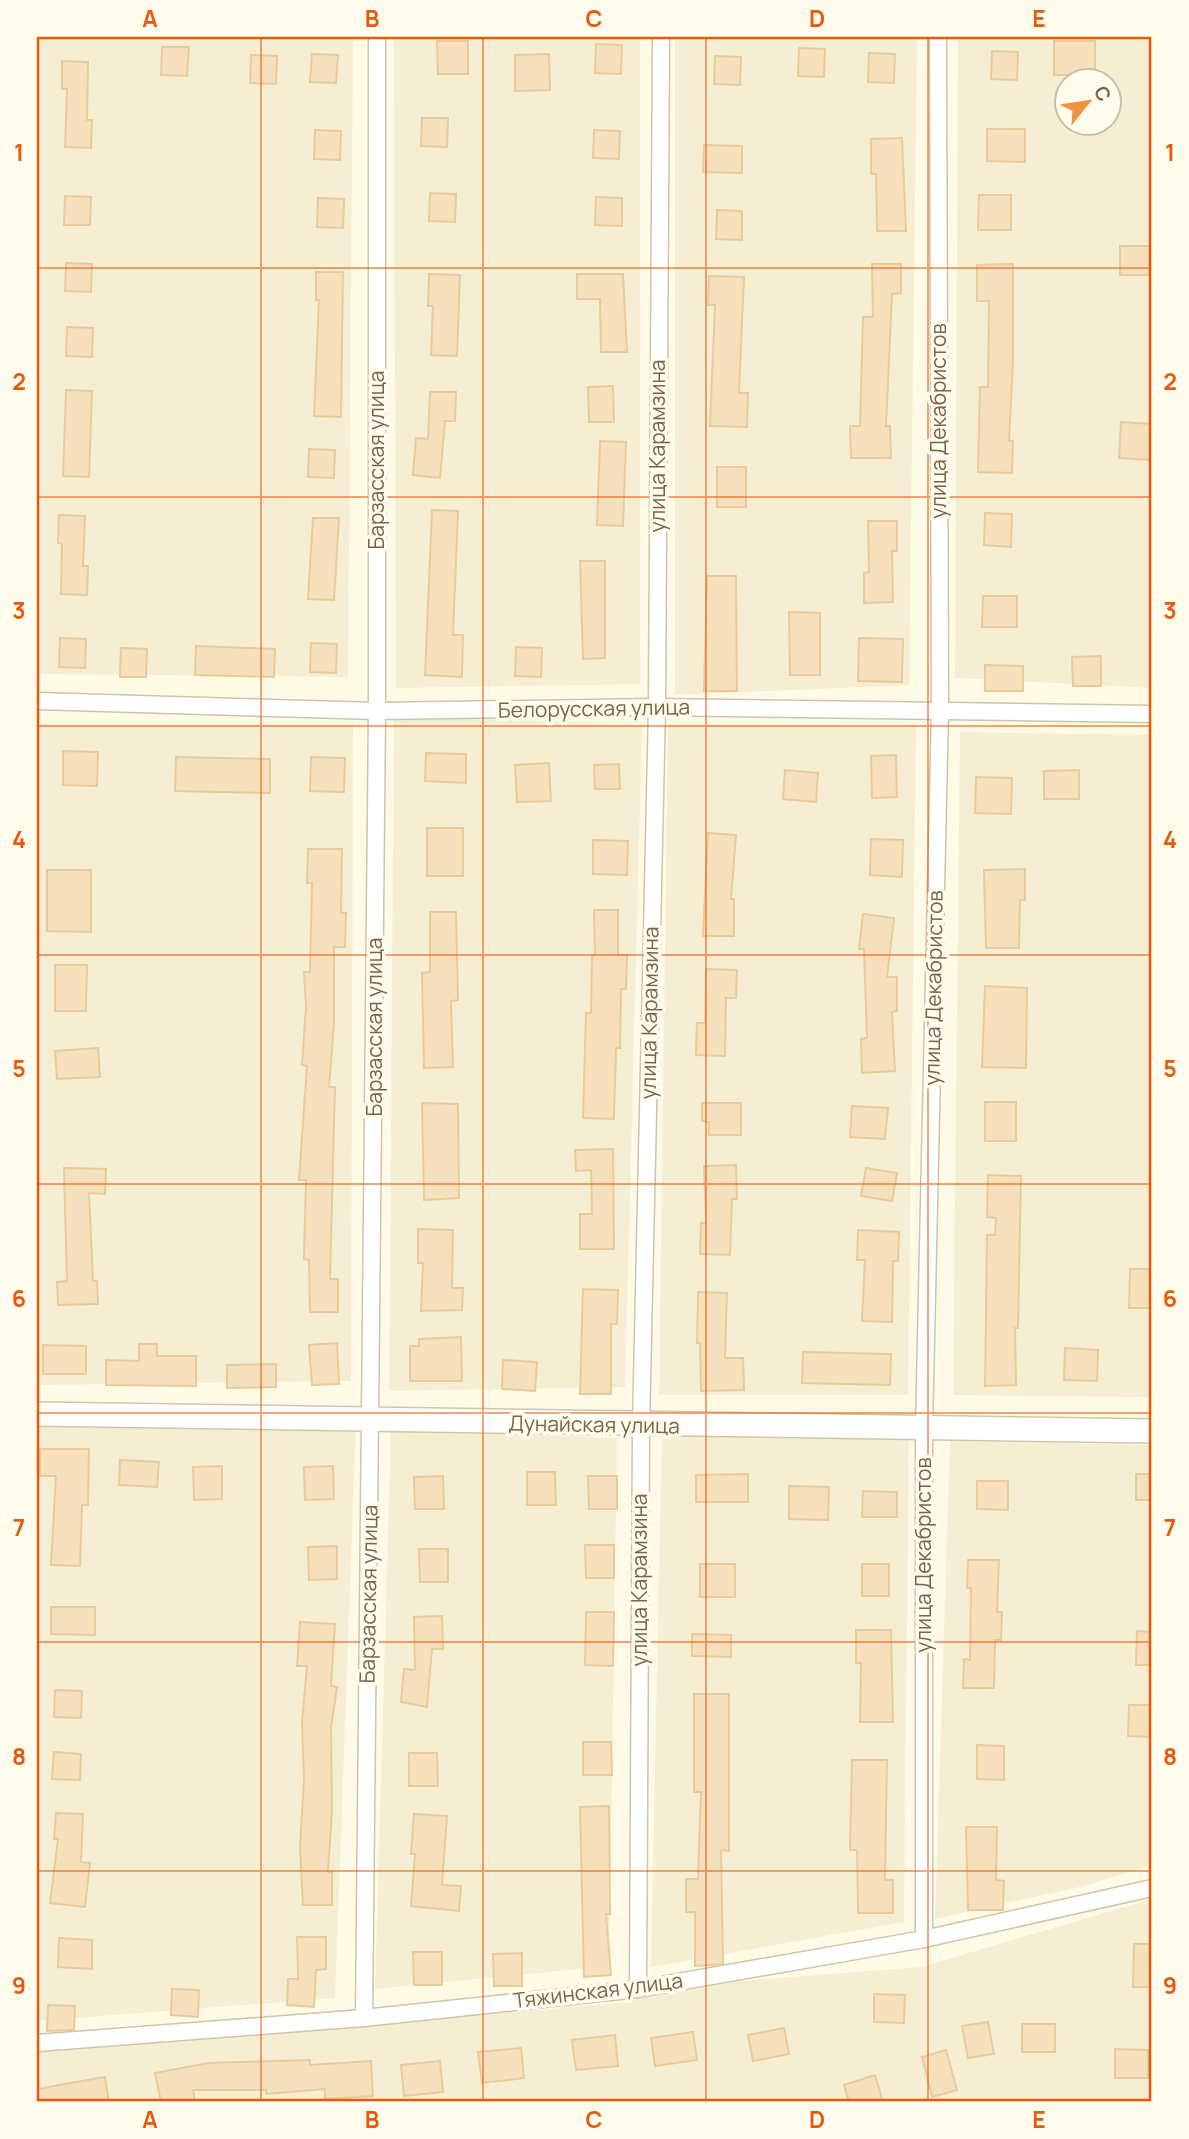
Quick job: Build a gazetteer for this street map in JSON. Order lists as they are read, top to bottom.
{
  "streets": {
    "street": [
      "улица Декабристов",
      "улица Карамзина",
      "Барзасская улица",
      "Белорусская улица",
      "Дунайская улица",
      "Тяжинская улица"
    ]
  },
  "crossings": [
    ["улица Декабристов", "Белорусская улица"],
    ["улица Декабристов", "Дунайская улица"],
    ["улица Декабристов", "Тяжинская улица"],
    ["улица Карамзина", "Белорусская улица"],
    ["улица Карамзина", "Дунайская улица"],
    ["улица Карамзина", "Тяжинская улица"],
    ["Барзасская улица", "Белорусская улица"],
    ["Барзасская улица", "Дунайская улица"],
    ["Барзасская улица", "Тяжинская улица"]
  ],
  "north": "top right",
  "grid": {
    "columns": [
      "A",
      "B",
      "C",
      "D",
      "E"
    ],
    "rows": [
      "1",
      "2",
      "3",
      "4",
      "5",
      "6",
      "7",
      "8",
      "9"
    ]
  }
}
